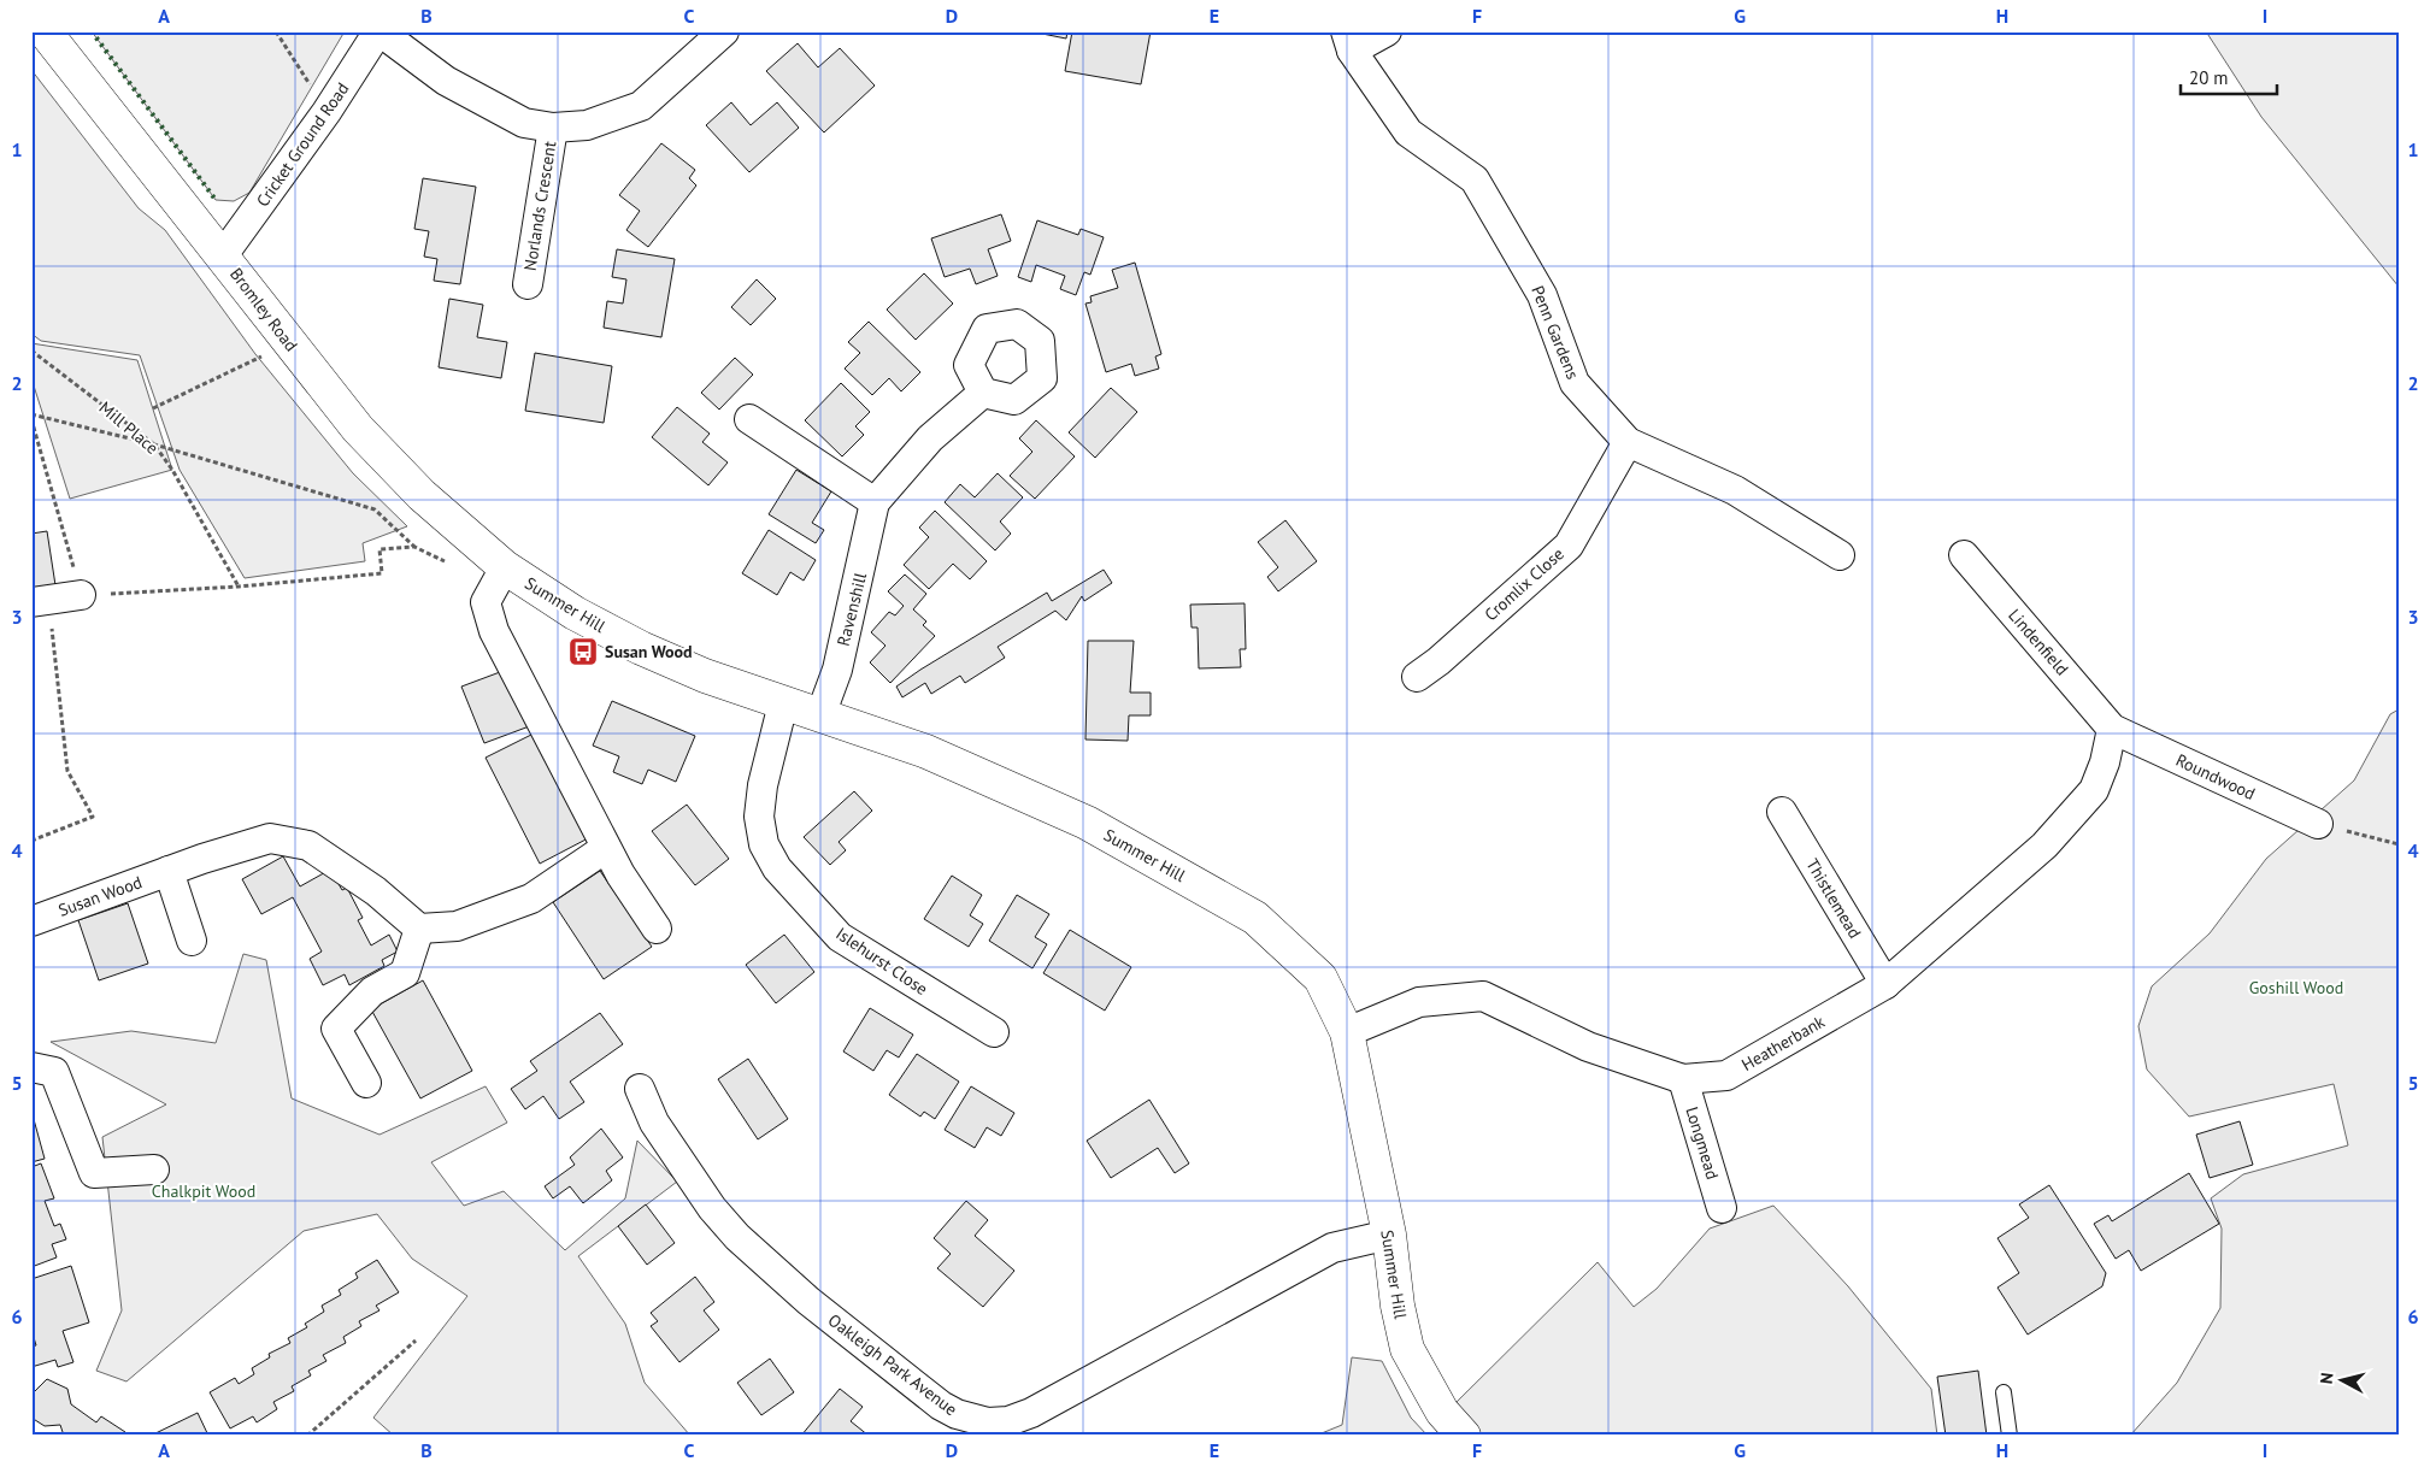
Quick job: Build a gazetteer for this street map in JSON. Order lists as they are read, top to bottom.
{
  "streets": {
    "main road": ["Bromley Road", "Summer Hill"],
    "street": [
      "Cricket Ground Road",
      "Norlands Crescent",
      "Penn Gardens",
      "Cromlix Close",
      "Ravenshill",
      "Lindenfield",
      "Roundwood",
      "Susan Wood",
      "Thistlemead",
      "Islehurst Close",
      "Heatherbank",
      "Longmead",
      "Oakleigh Park Avenue"
    ],
    "path": ["Mill Place"]
  },
  "crossings": [
    ["Cricket Ground Road", "Norlands Crescent"],
    ["Cricket Ground Road", "Bromley Road"],
    ["Bromley Road", "Summer Hill"],
    ["Penn Gardens", "Cromlix Close"],
    ["Summer Hill", "Ravenshill"],
    ["Summer Hill", "Islehurst Close"],
    ["Summer Hill", "Heatherbank"],
    ["Summer Hill", "Oakleigh Park Avenue"],
    ["Lindenfield", "Roundwood"],
    ["Lindenfield", "Heatherbank"],
    ["Roundwood", "Heatherbank"],
    ["Thistlemead", "Heatherbank"],
    ["Heatherbank", "Longmead"]
  ],
  "parks": ["Goshill Wood", "Chalkpit Wood"],
  "places": {
    "bus stop": ["Susan Wood"]
  },
  "scale_bar": "20 m",
  "north": "left",
  "grid": {
    "columns": [
      "A",
      "B",
      "C",
      "D",
      "E",
      "F",
      "G",
      "H",
      "I"
    ],
    "rows": [
      "1",
      "2",
      "3",
      "4",
      "5",
      "6"
    ]
  }
}
